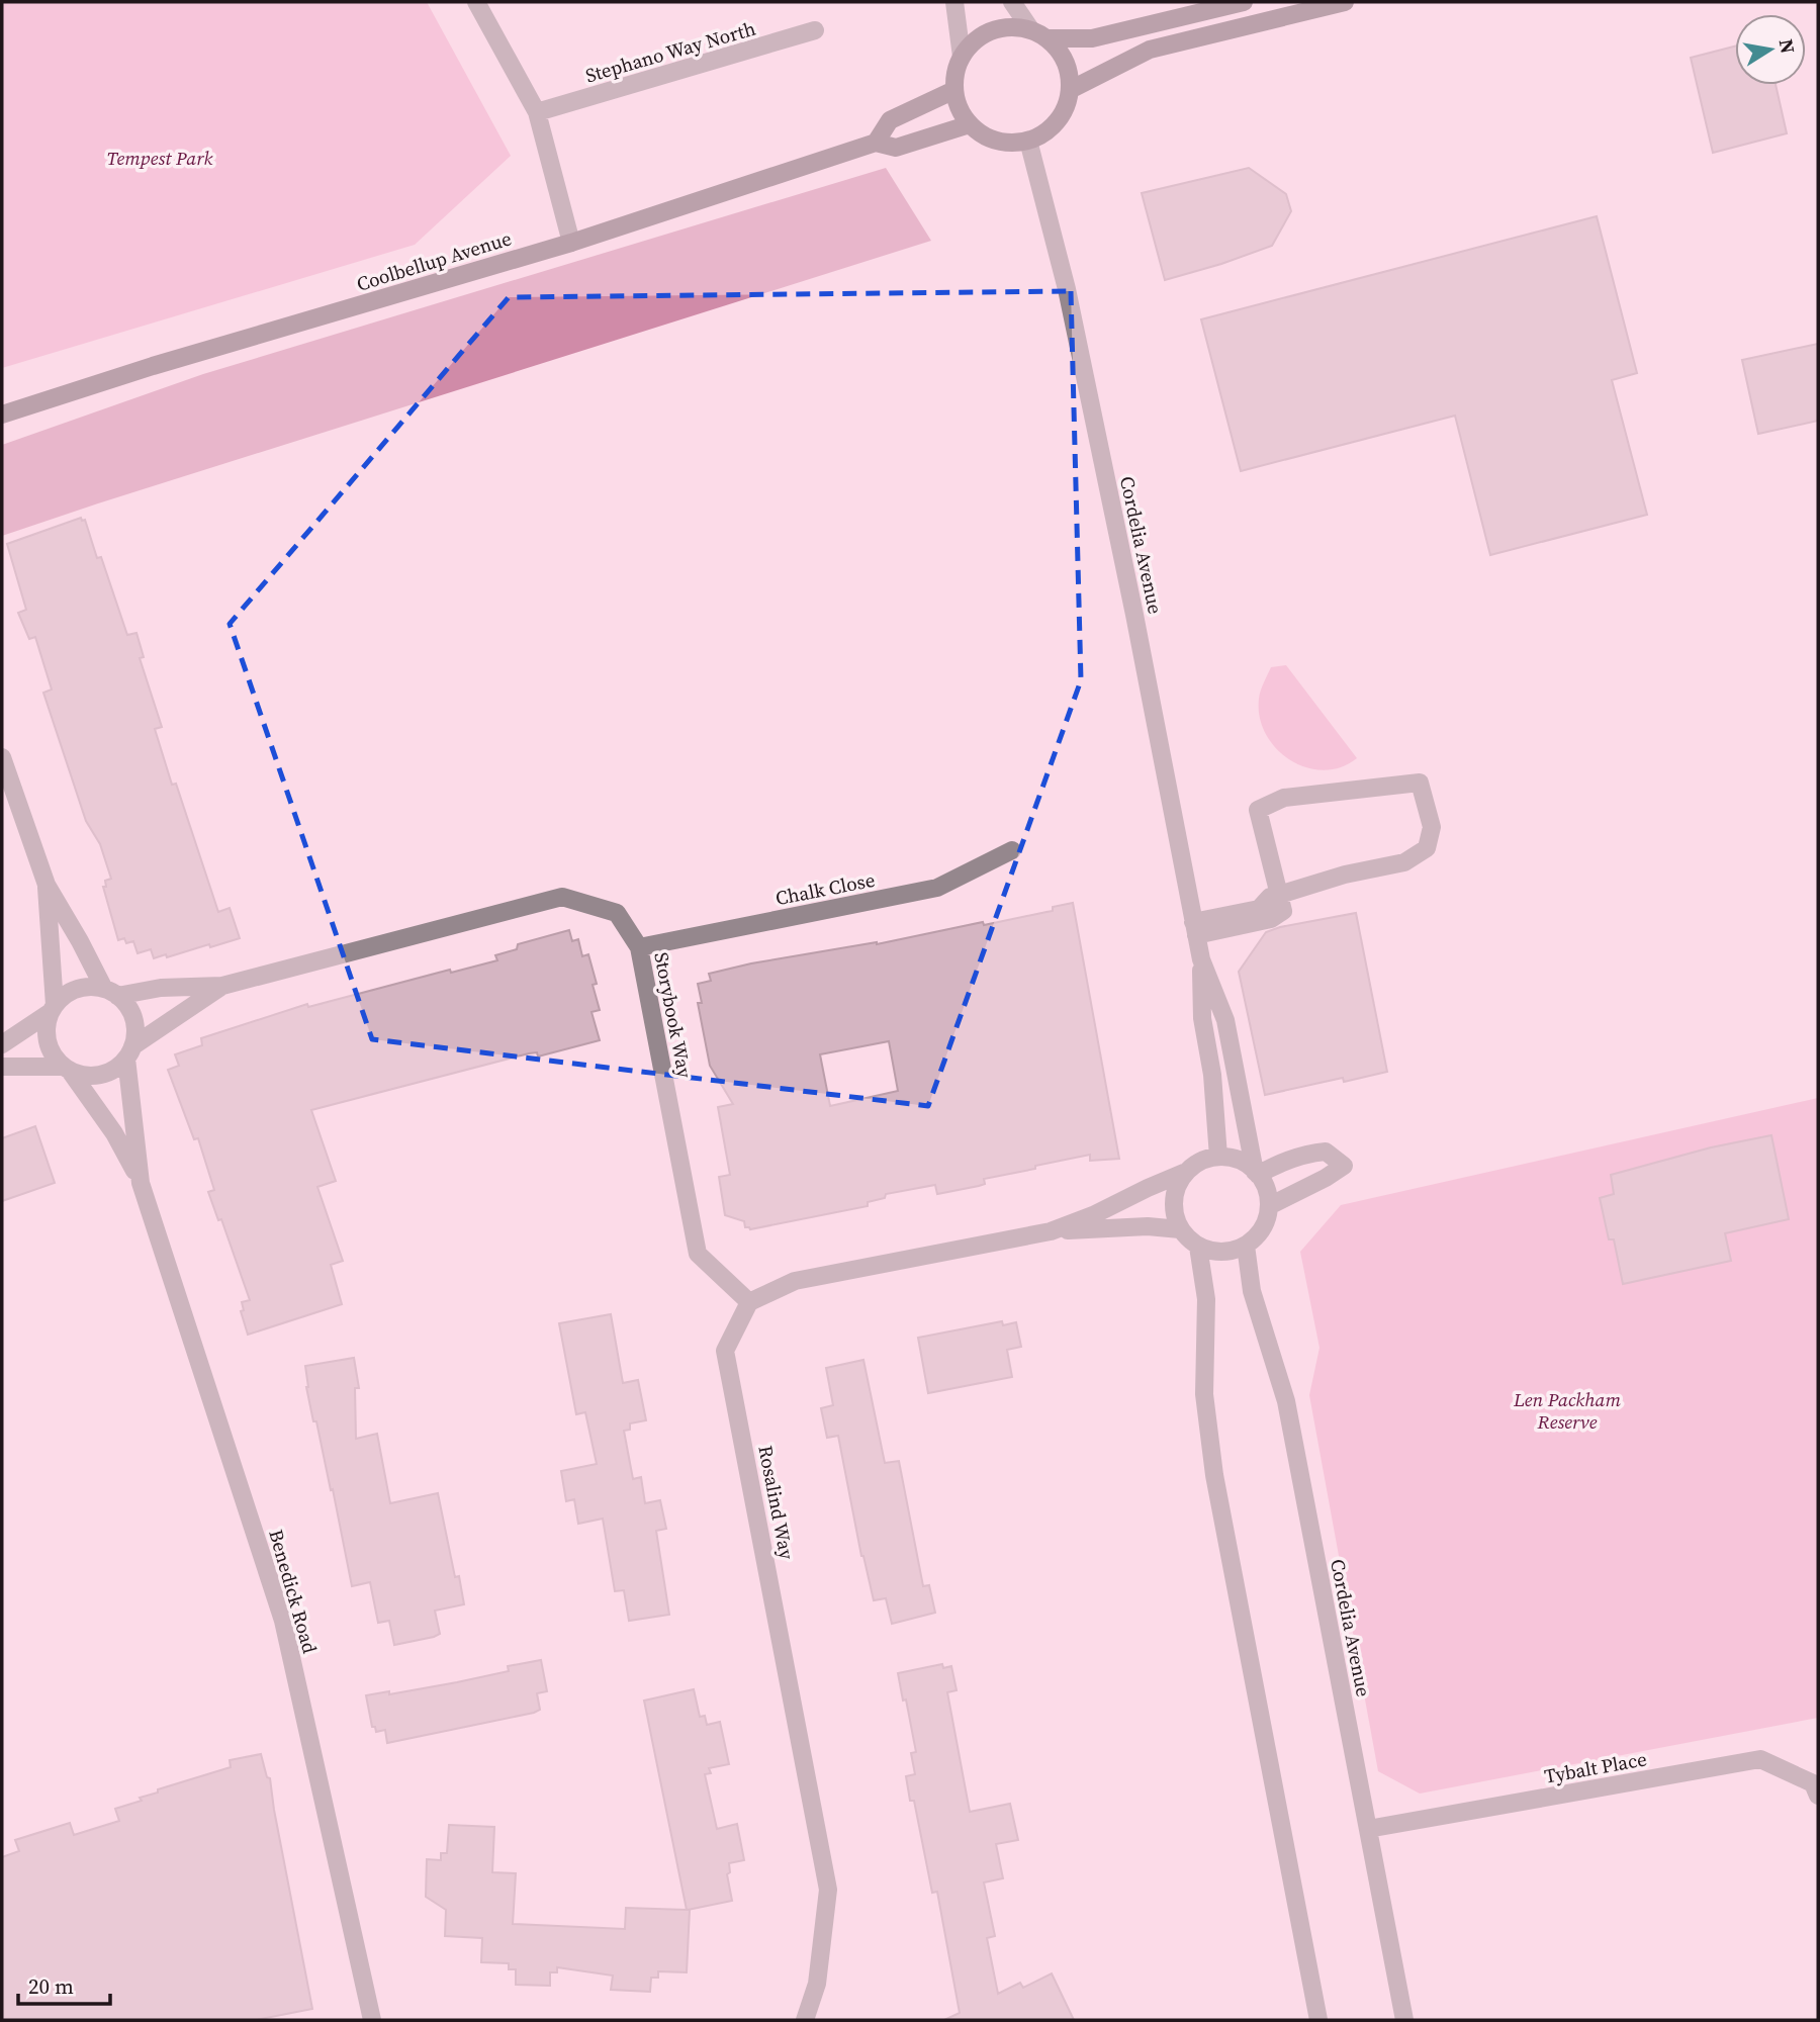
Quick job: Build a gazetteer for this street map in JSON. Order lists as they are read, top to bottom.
{
  "streets": {
    "street": [
      "Stephano Way North",
      "Coolbellup Avenue",
      "Cordelia Avenue",
      "Chalk Close",
      "Storybook Way",
      "Rosalind Way",
      "Benedick Road",
      "Tybalt Place"
    ]
  },
  "crossings": [
    ["Coolbellup Avenue", "Cordelia Avenue"],
    ["Cordelia Avenue", "Tybalt Place"],
    ["Chalk Close", "Storybook Way"],
    ["Storybook Way", "Rosalind Way"]
  ],
  "parks": ["Tempest Park", "Len Packham Reserve"],
  "scale_bar": "20 m",
  "north": "right"
}
